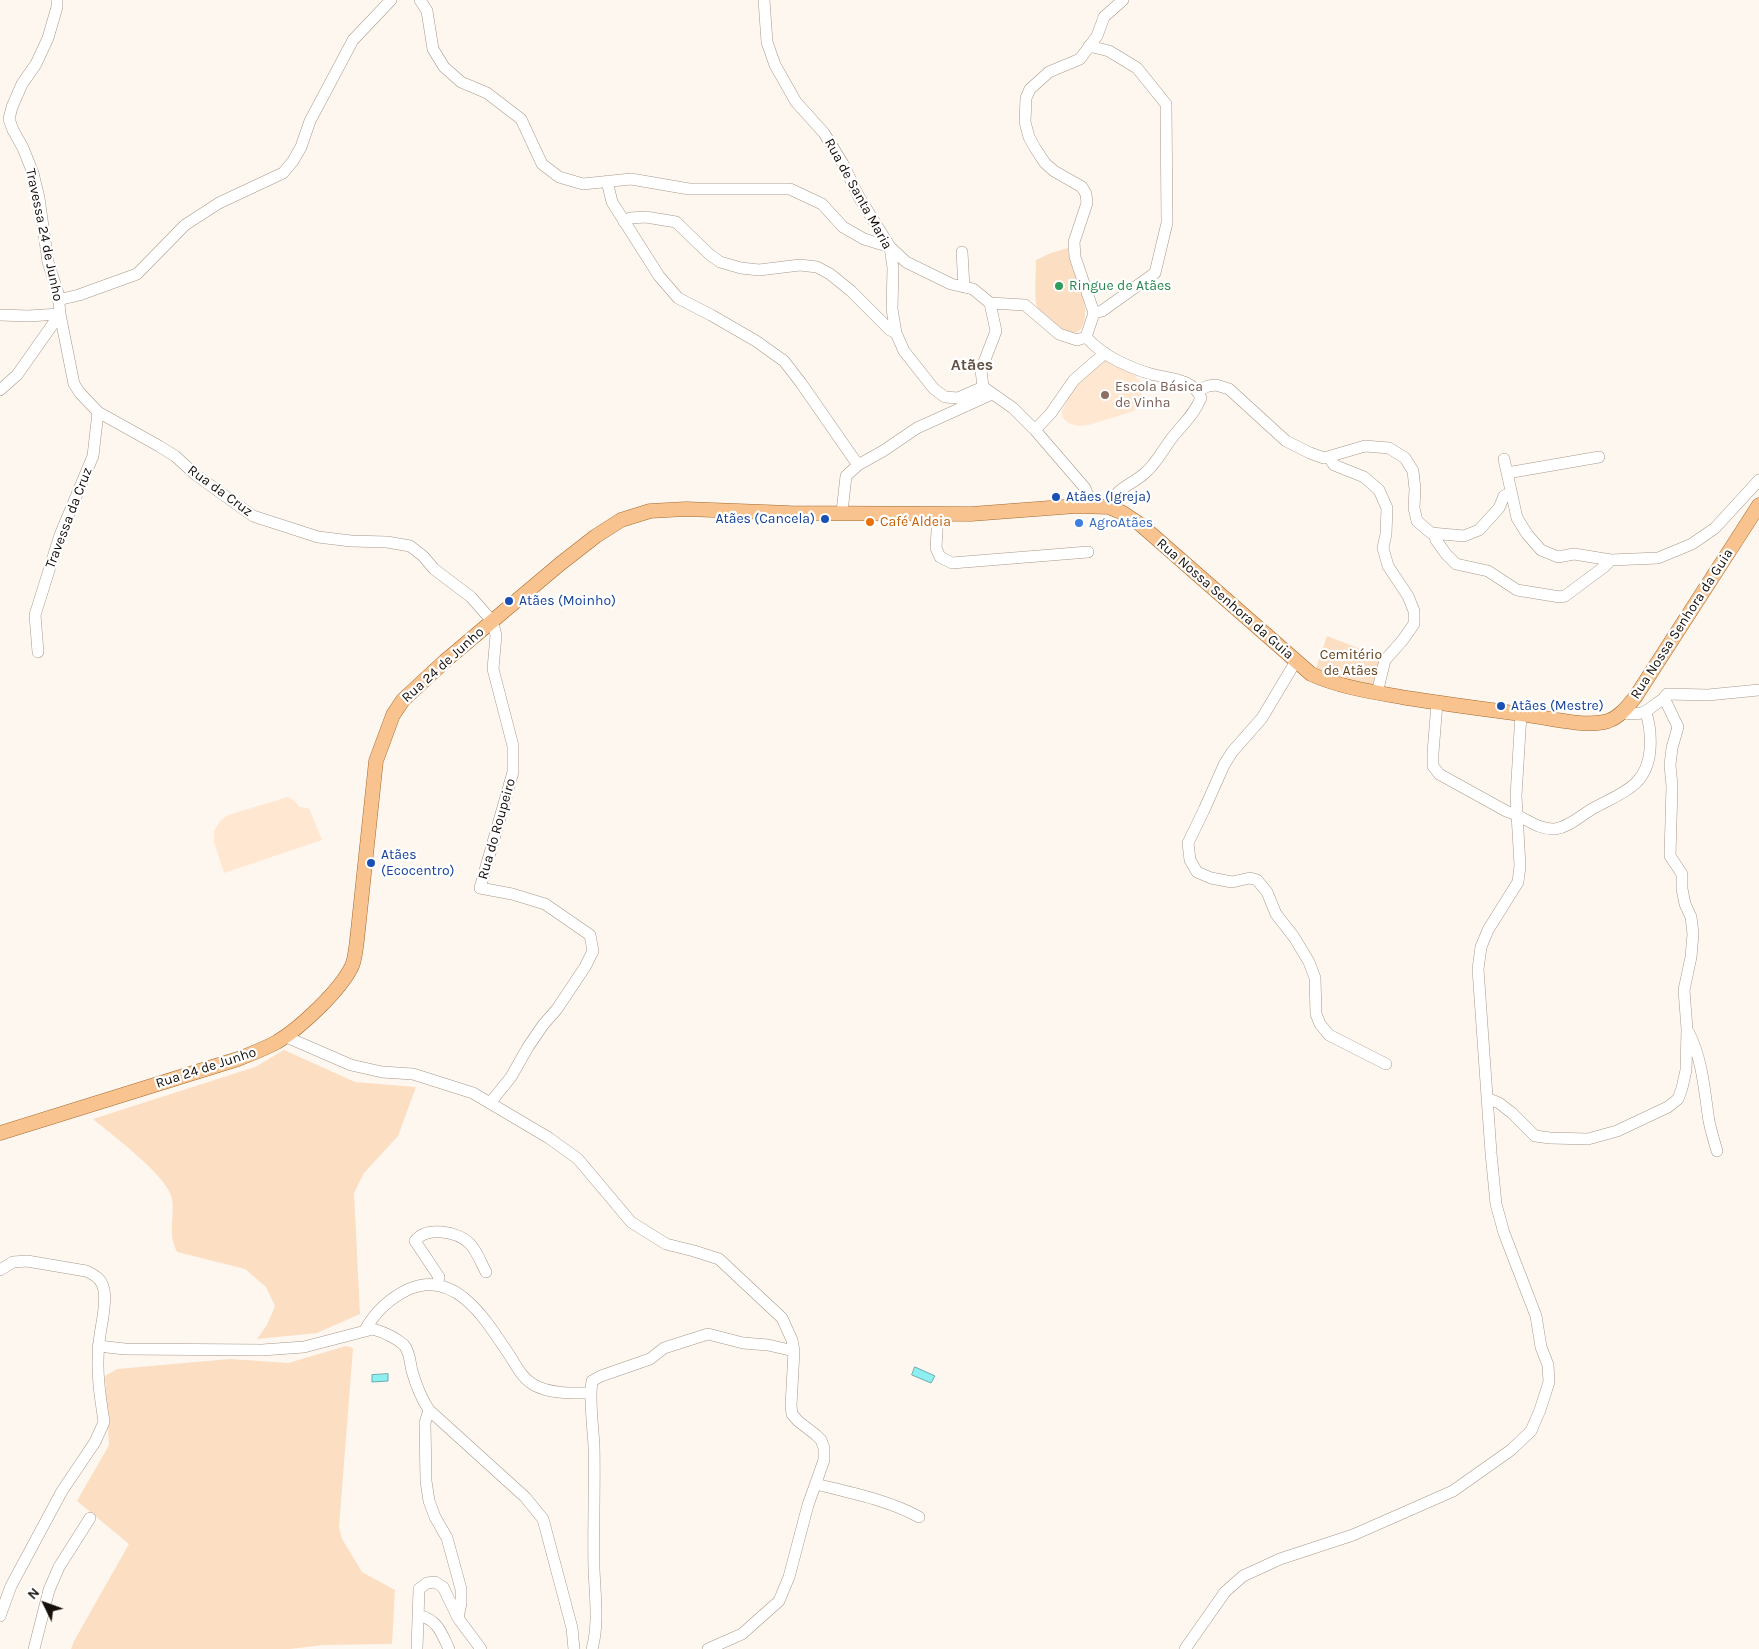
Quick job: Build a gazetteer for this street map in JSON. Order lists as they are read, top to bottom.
{
  "streets": {
    "main road": ["Rua Nossa Senhora da Guia", "Rua 24 de Junho"],
    "street": [
      "Rua de Santa Maria",
      "Travessa 24 de Junho",
      "Rua da Cruz",
      "Travessa da Cruz",
      "Rua do Roupeiro"
    ]
  },
  "crossings": [
    ["Travessa 24 de Junho", "Rua da Cruz"],
    ["Rua da Cruz", "Travessa da Cruz"],
    ["Rua da Cruz", "Rua Nossa Senhora da Guia"],
    ["Rua da Cruz", "Rua 24 de Junho"],
    ["Rua da Cruz", "Rua do Roupeiro"],
    ["Rua Nossa Senhora da Guia", "Rua 24 de Junho"],
    ["Rua Nossa Senhora da Guia", "Rua do Roupeiro"],
    ["Rua 24 de Junho", "Rua do Roupeiro"]
  ],
  "districts": ["Atães"],
  "parks": ["Cemitério de Atães"],
  "places": [
    "Ringue de Atães",
    "Escola Básica de Vinha",
    "Atães (Igreja)",
    "Atães (Cancela)",
    "Café Aldeia",
    "AgroAtães",
    "Atães (Moinho)",
    "Atães (Mestre)",
    "Atães (Ecocentro)"
  ],
  "north": "top left"
}
